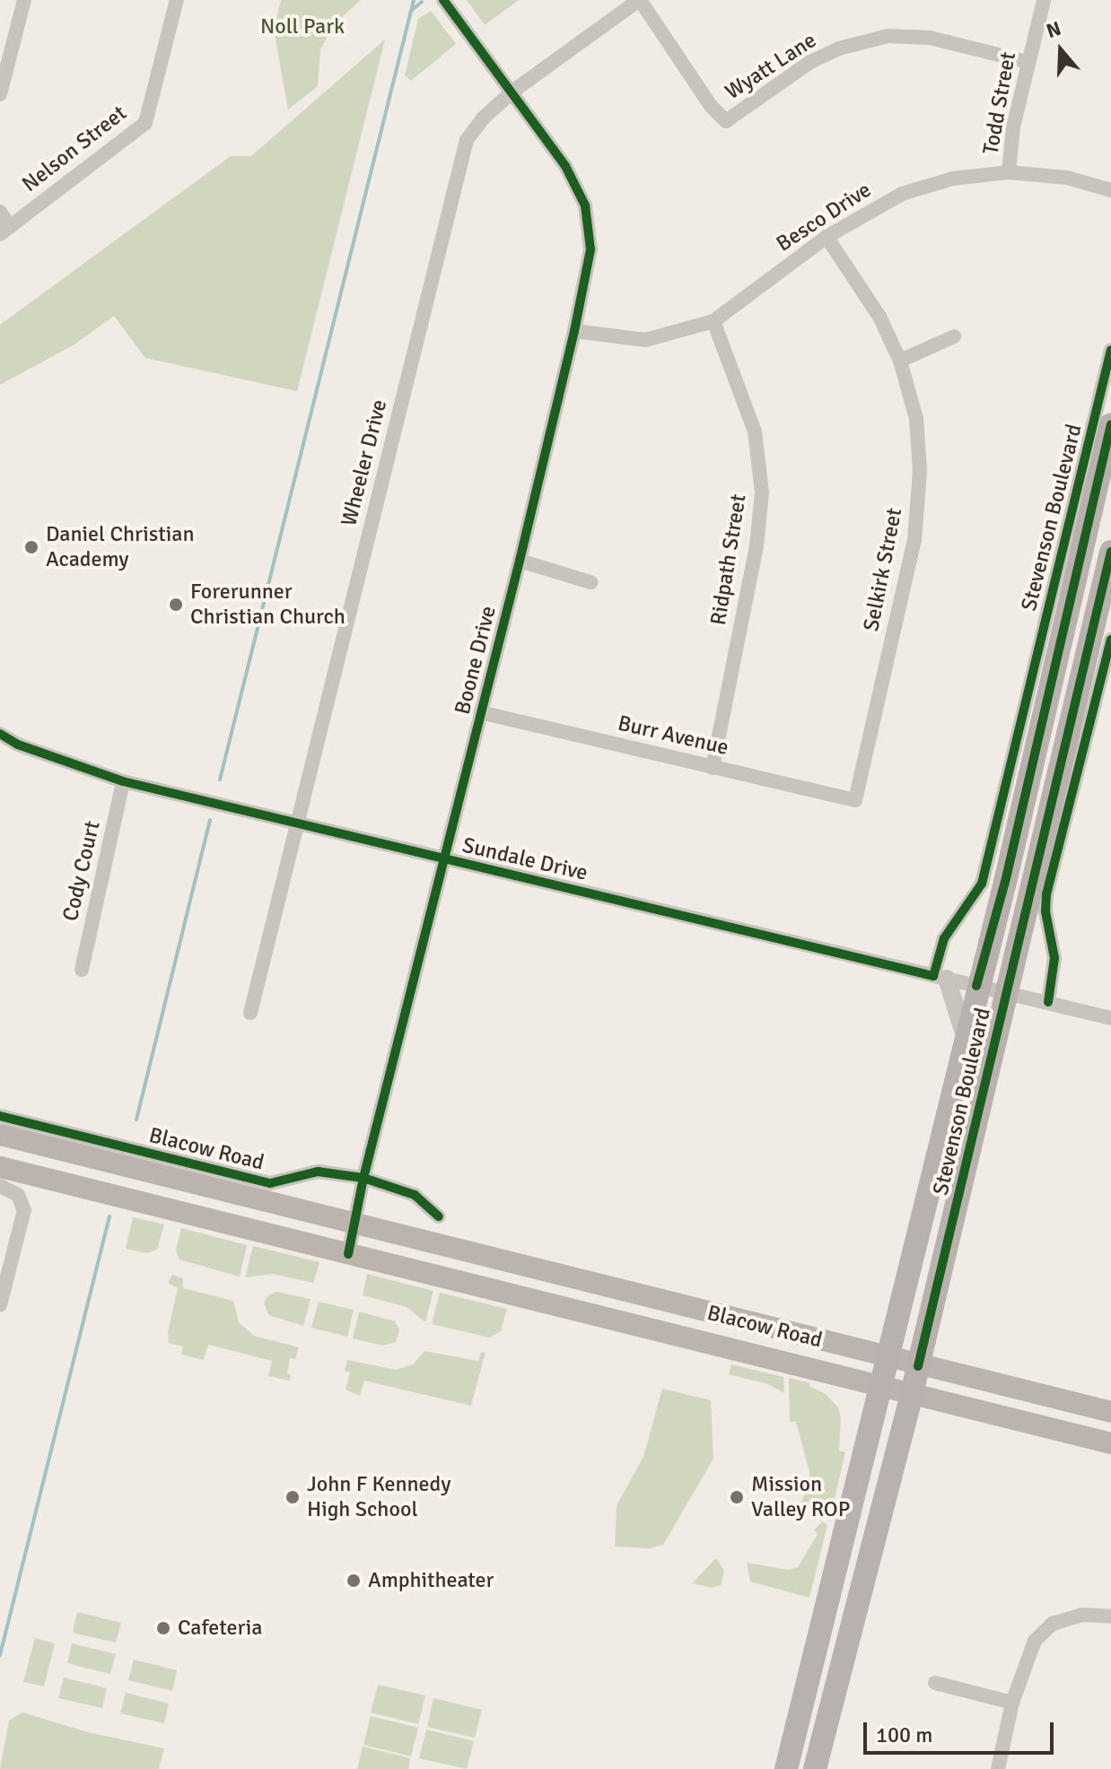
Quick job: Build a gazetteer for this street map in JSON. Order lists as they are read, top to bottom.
{
  "streets": {
    "main road": ["Stevenson Boulevard", "Blacow Road"],
    "street": [
      "Wyatt Lane",
      "Todd Street",
      "Nelson Street",
      "Besco Drive",
      "Wheeler Drive",
      "Ridpath Street",
      "Selkirk Street",
      "Boone Drive",
      "Burr Avenue",
      "Sundale Drive",
      "Cody Court"
    ]
  },
  "crossings": [
    ["Wyatt Lane", "Todd Street"],
    ["Wyatt Lane", "Wheeler Drive"],
    ["Todd Street", "Besco Drive"],
    ["Besco Drive", "Ridpath Street"],
    ["Besco Drive", "Selkirk Street"],
    ["Besco Drive", "Boone Drive"],
    ["Wheeler Drive", "Boone Drive"],
    ["Wheeler Drive", "Sundale Drive"],
    ["Stevenson Boulevard", "Sundale Drive"],
    ["Stevenson Boulevard", "Blacow Road"],
    ["Ridpath Street", "Burr Avenue"],
    ["Selkirk Street", "Burr Avenue"],
    ["Boone Drive", "Burr Avenue"],
    ["Boone Drive", "Sundale Drive"],
    ["Boone Drive", "Blacow Road"],
    ["Sundale Drive", "Cody Court"]
  ],
  "parks": ["Noll Park"],
  "places": [
    "Daniel Christian Academy",
    "Forerunner Christian Church",
    "John F Kennedy High School",
    "Mission Valley ROP",
    "Amphitheater",
    "Cafeteria"
  ],
  "scale_bar": "100 m",
  "north": "top"
}
